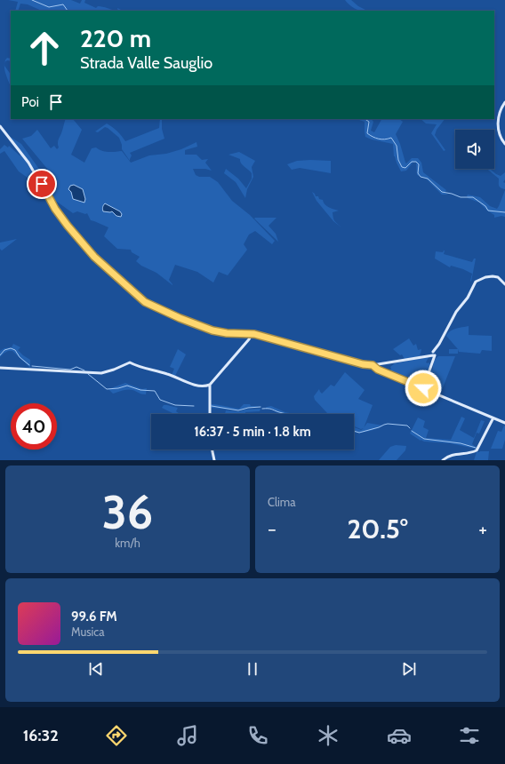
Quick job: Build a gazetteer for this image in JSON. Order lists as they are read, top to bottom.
{
  "page": {
    "turn": ["220 m", "Strada Valle Sauglio"],
    "then": "Poi",
    "limit": "40",
    "trip": "16:37 · 5 min · 1.8 km",
    "tile": [
      ["36", "km/h"],
      "Clima"
    ],
    "heat": ["−", "20.5°", "+"],
    "song": ["99.6 FM", "Musica"],
    "tabs": "16:32"
  }
}
